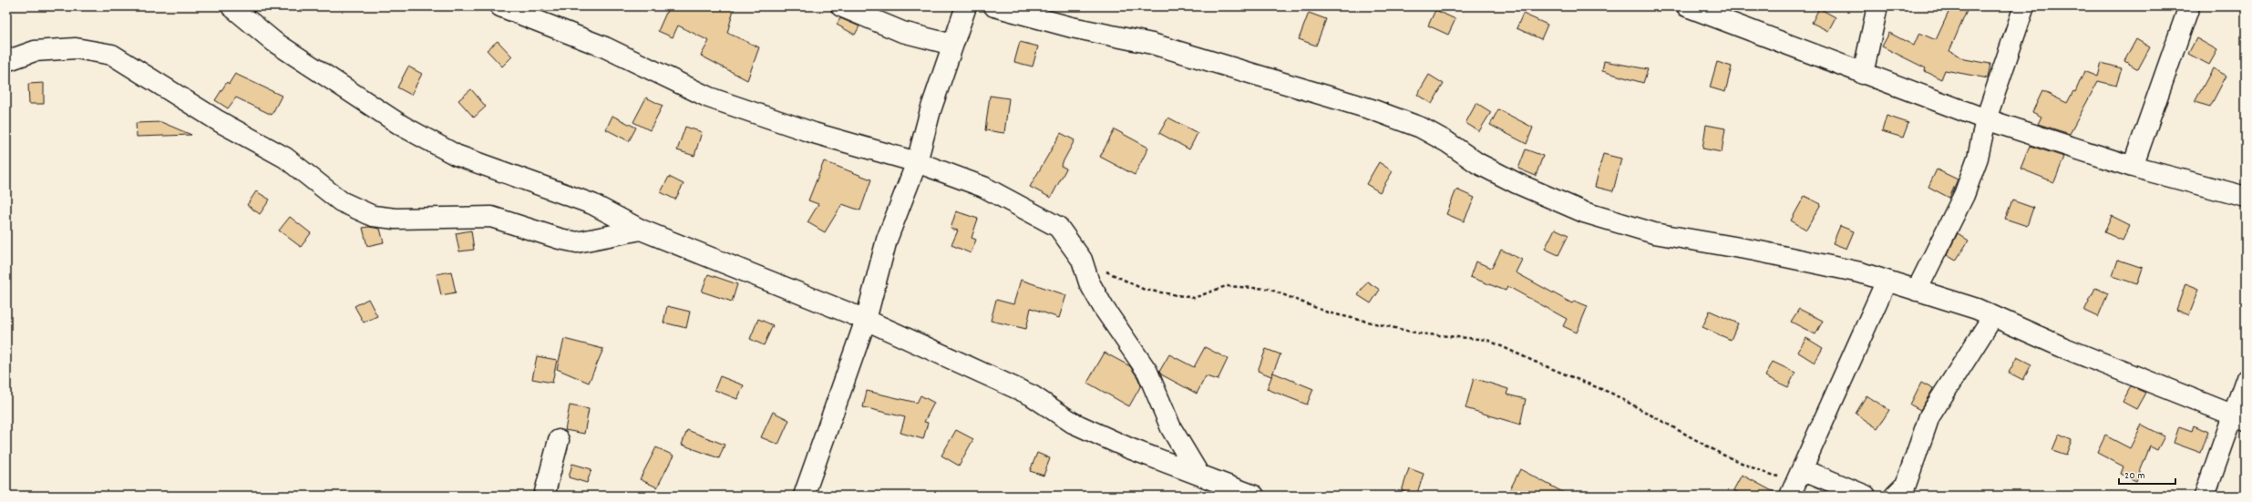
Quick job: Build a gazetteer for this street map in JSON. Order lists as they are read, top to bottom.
{
  "scale_bar": "20 m"
}
